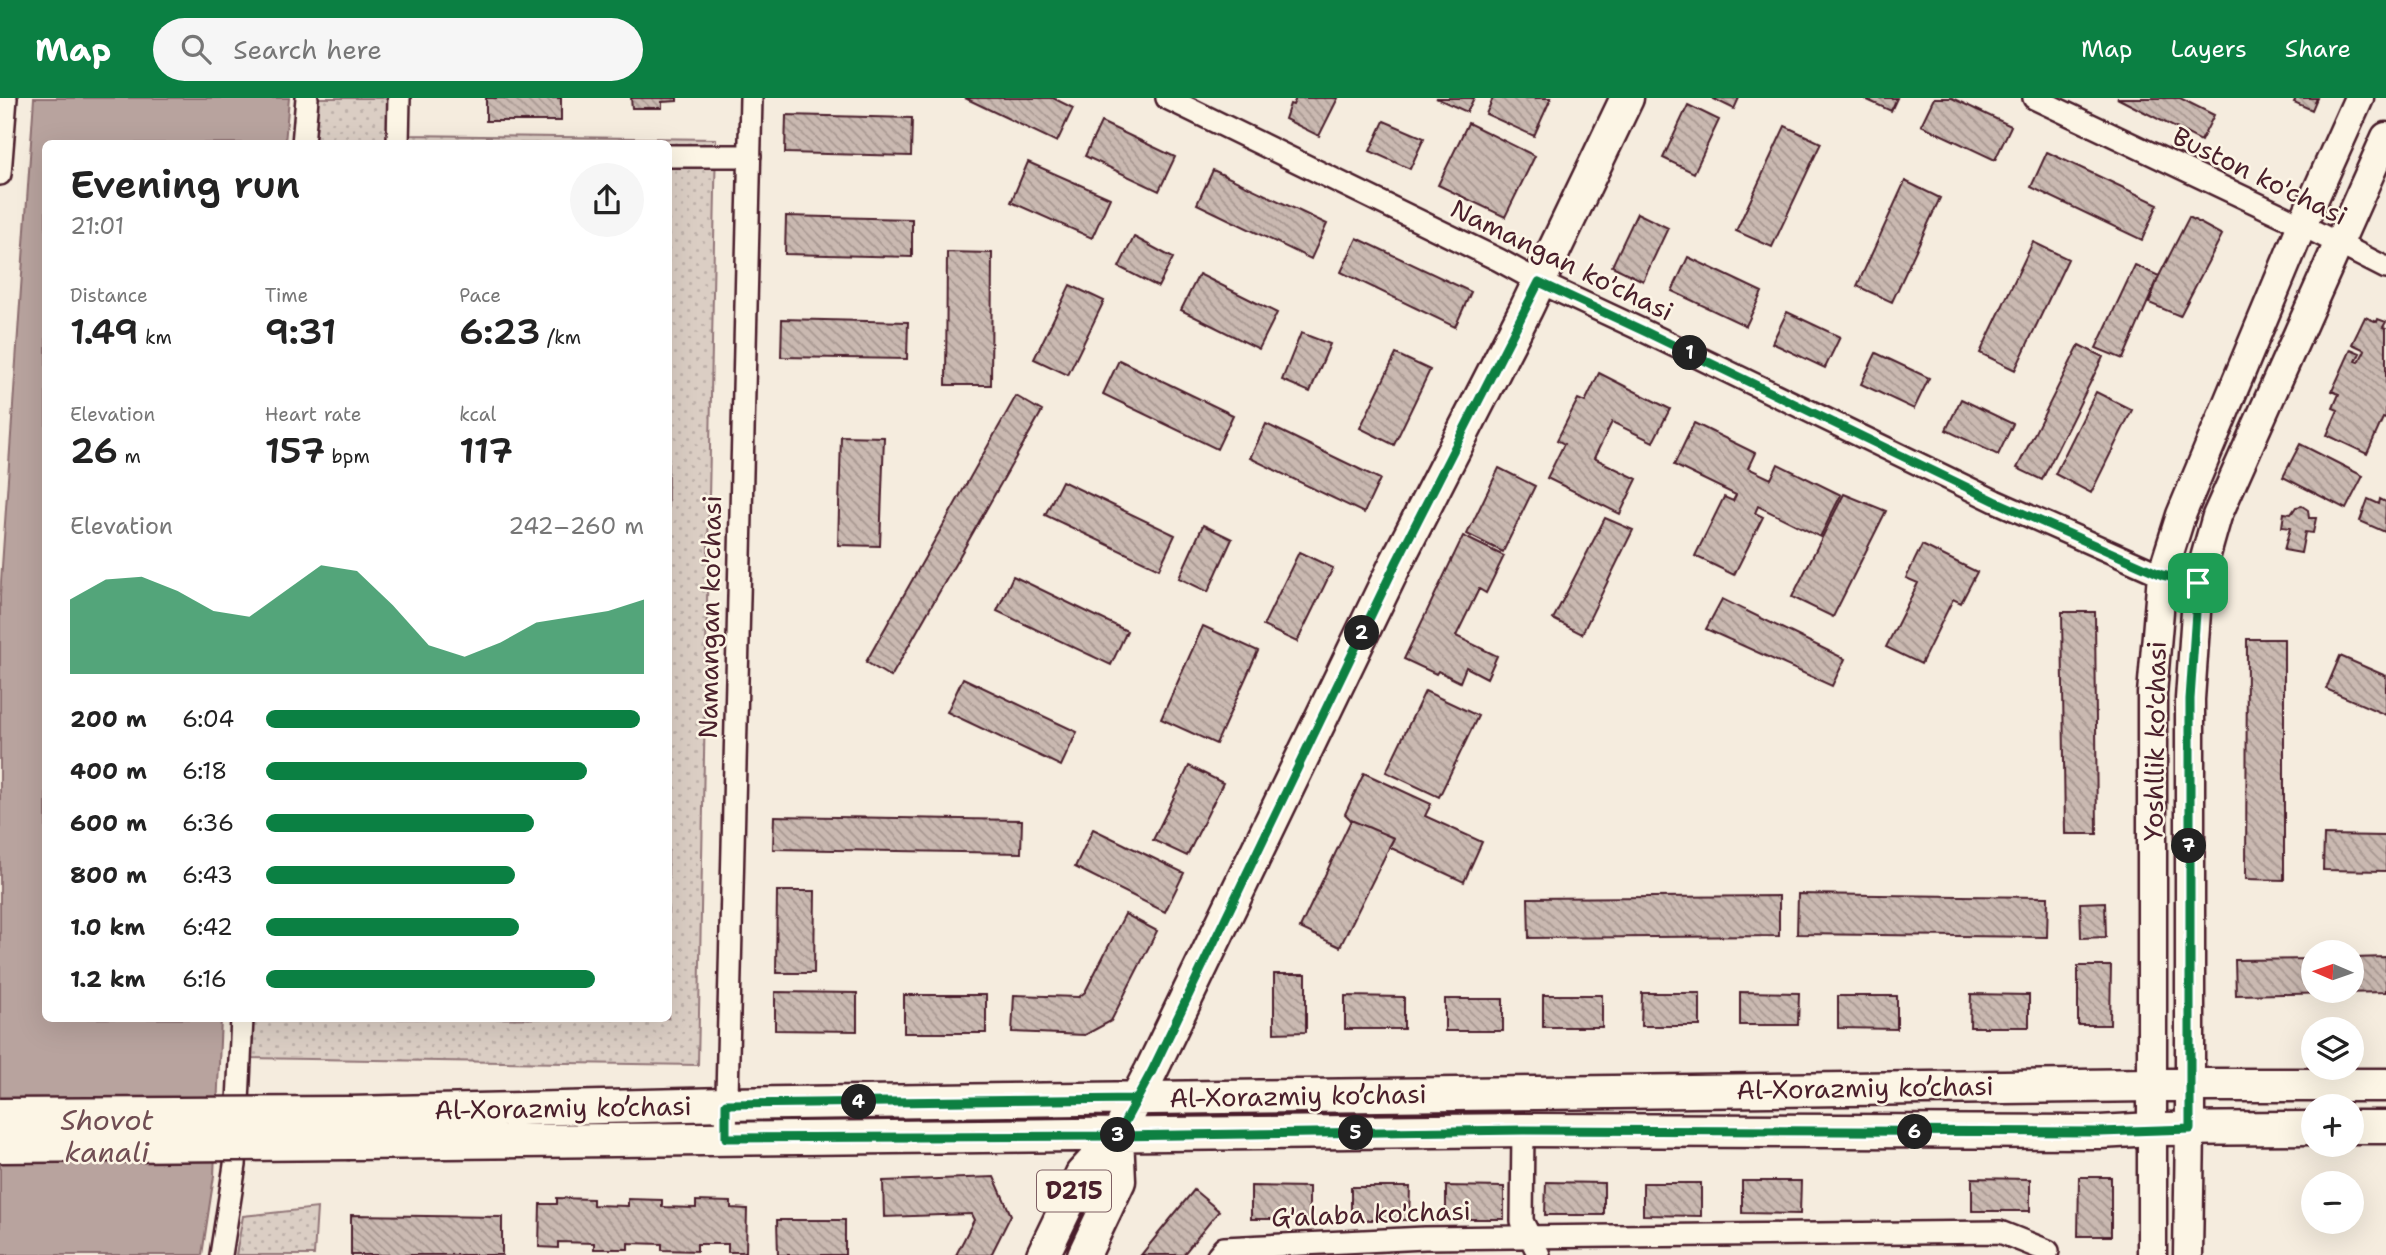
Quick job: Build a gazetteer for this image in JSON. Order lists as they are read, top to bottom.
{
  "streets": {
    "main road": ["Yoshllik ko'chasi", "Al-Xorazmiy ko’chasi", "D215"],
    "street": ["Buston ko'chasi", "Namangan ko'chasi", "G'alaba ko'chasi"]
  },
  "crossings": [
    ["Buston ko'chasi", "Yoshllik ko'chasi"],
    ["Namangan ko'chasi", "Yoshllik ko'chasi"],
    ["Namangan ko'chasi", "Al-Xorazmiy ko’chasi"],
    ["Yoshllik ko'chasi", "Al-Xorazmiy ko’chasi"],
    ["Al-Xorazmiy ko’chasi", "D215"]
  ],
  "water": ["Shovot kanali"],
  "north": "left",
  "page": {
    "header": "Map",
    "search": "Search here",
    "nav": ["Map", "Layers", "Share"],
    "heading": ["Evening run", "21:01"],
    "stats": [
      ["Distance", "1.49 km"],
      ["Time", "9:31"],
      ["Pace", "6:23 /km"],
      ["Elevation", "26 m"],
      ["Heart rate", "157 bpm"],
      ["kcal", "117"]
    ],
    "pins": [
      "1",
      "2",
      "7",
      "4",
      "6",
      "5",
      "3"
    ],
    "chart": ["Elevation", "242–260 m"],
    "list": [
      {
        "name": "200 m",
        "note": "6:04"
      },
      {
        "name": "400 m",
        "note": "6:18"
      },
      {
        "name": "600 m",
        "note": "6:36"
      },
      {
        "name": "800 m",
        "note": "6:43"
      },
      {
        "name": "1.0 km",
        "note": "6:42"
      },
      {
        "name": "1.2 km",
        "note": "6:16"
      }
    ],
    "map_buttons": ["+", "−"]
  }
}
